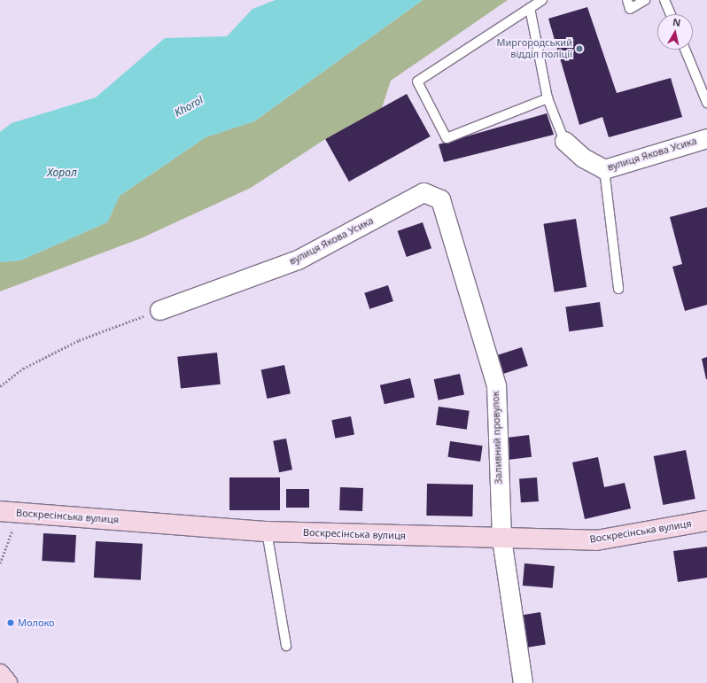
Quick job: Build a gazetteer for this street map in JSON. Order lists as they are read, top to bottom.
{
  "streets": {
    "street": ["вулиця Якова Усика", "Заливний провулок", "Воскресінська вулиця"]
  },
  "crossings": [
    ["вулиця Якова Усика", "Заливний провулок"],
    ["Заливний провулок", "Воскресінська вулиця"]
  ],
  "water": ["Khorol", "Хорол"],
  "places": ["Миргородський відділ поліції", "Молоко"],
  "north": "top"
}
